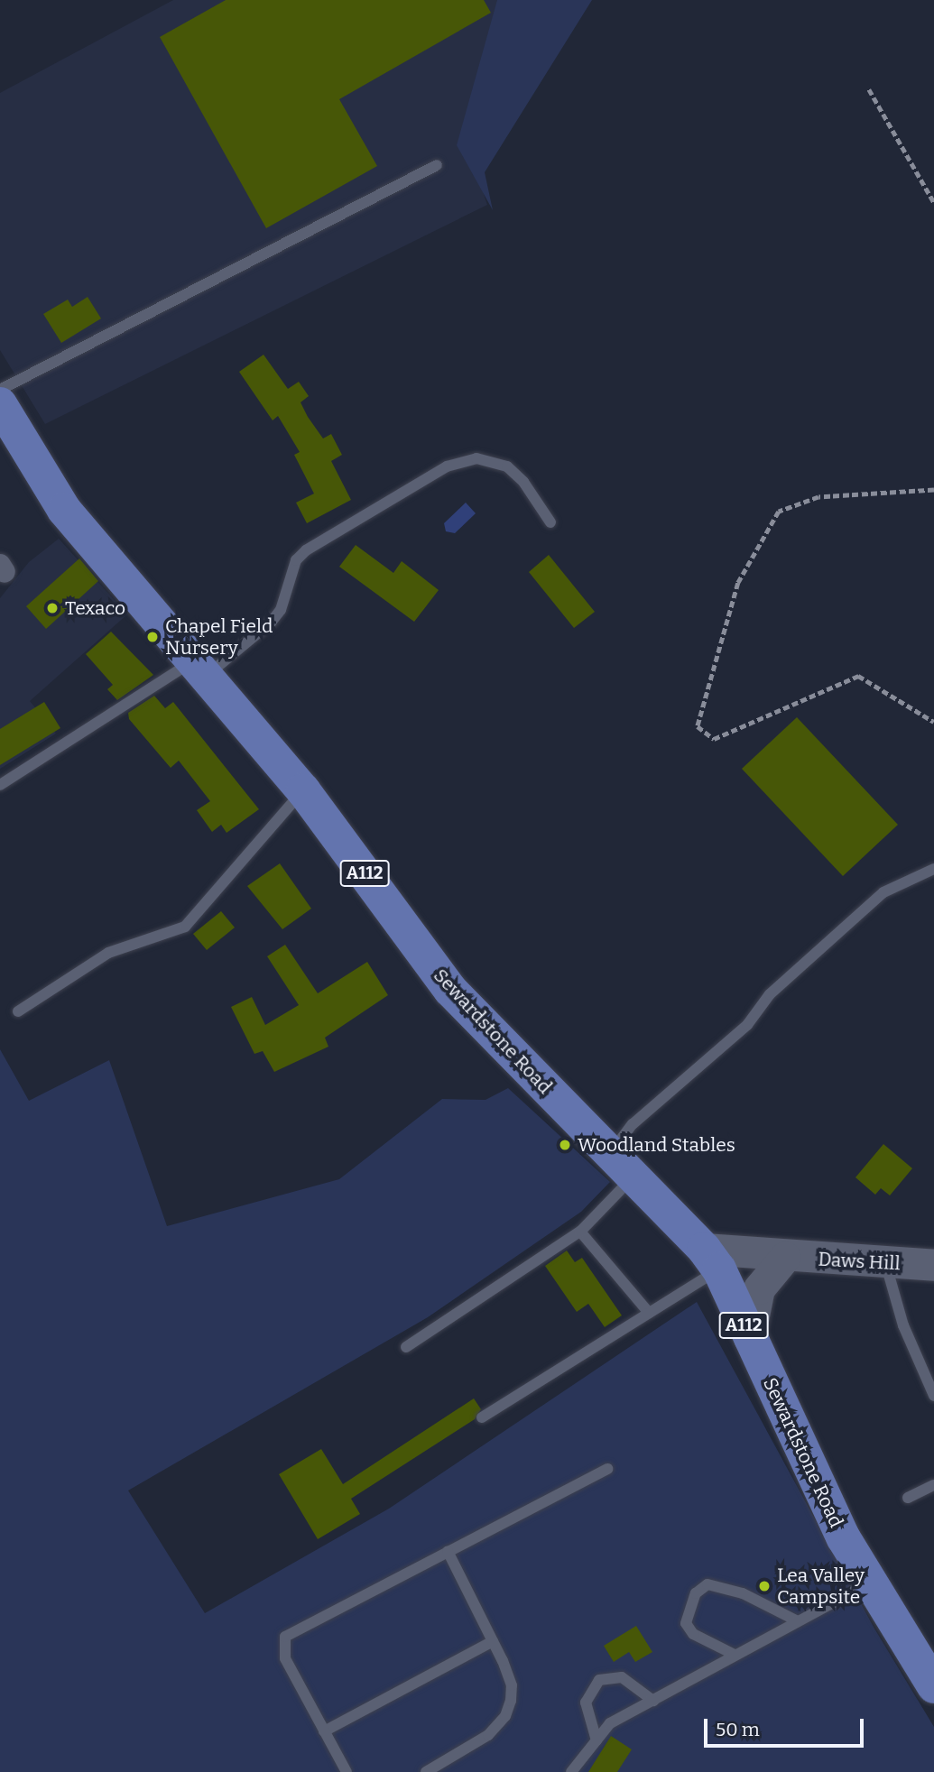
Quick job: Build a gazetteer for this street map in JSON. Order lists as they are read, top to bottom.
{
  "streets": {
    "main road": ["A112", "Sewardstone Road"],
    "street": ["Daws Hill"]
  },
  "crossings": [
    ["Sewardstone Road", "Daws Hill"]
  ],
  "places": [
    "Texaco",
    "Chapel Field Nursery",
    "Woodland Stables",
    "Lea Valley Campsite"
  ],
  "scale_bar": "50 m"
}
